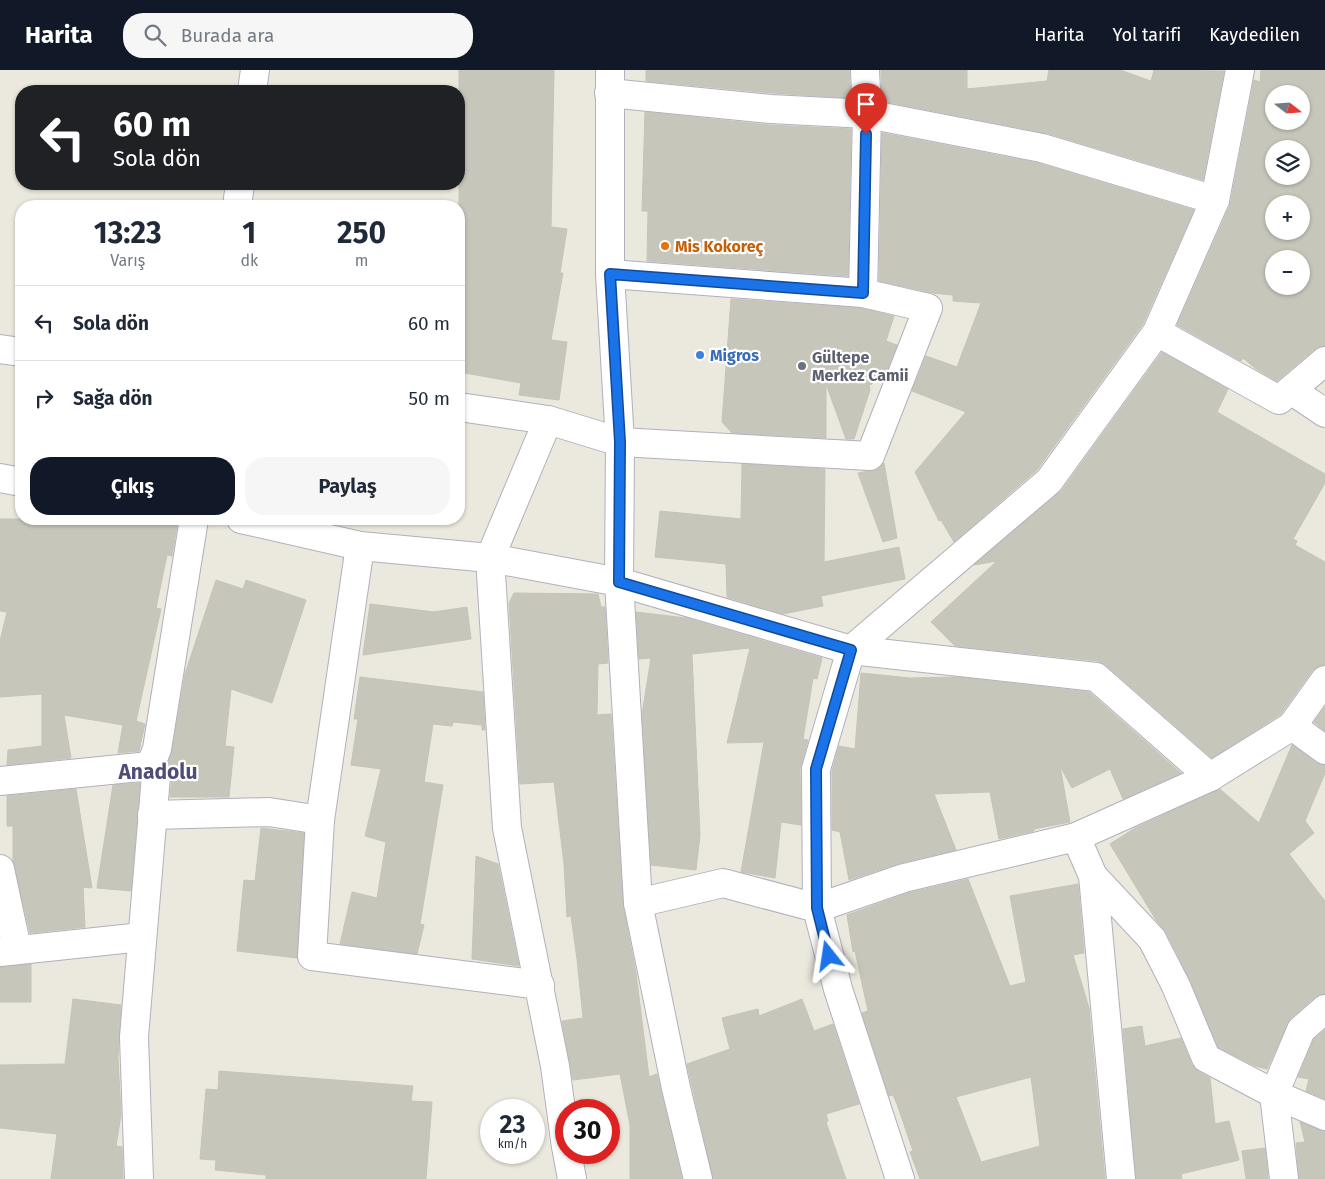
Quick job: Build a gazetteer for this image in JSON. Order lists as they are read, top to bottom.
{
  "districts": ["Anadolu"],
  "places": ["Mis Kokoreç", "Migros", "Gültepe Merkez Camii"],
  "north": "right",
  "page": {
    "header": "Harita",
    "search": "Burada ara",
    "nav": ["Harita", "Yol tarifi", "Kaydedilen"],
    "map_buttons": ["+", "−"],
    "turn": ["60 m", "Sola dön"],
    "eta": [
      "13:23",
      "Varış",
      "1",
      "dk",
      "250",
      "m"
    ],
    "list": [
      {
        "name": "Sola dön",
        "value": "60 m"
      },
      {
        "name": "Sağa dön",
        "value": "50 m"
      }
    ],
    "buttons": ["Çıkış", "Paylaş"],
    "speed": "23 km/h",
    "limit": "30"
  }
}
